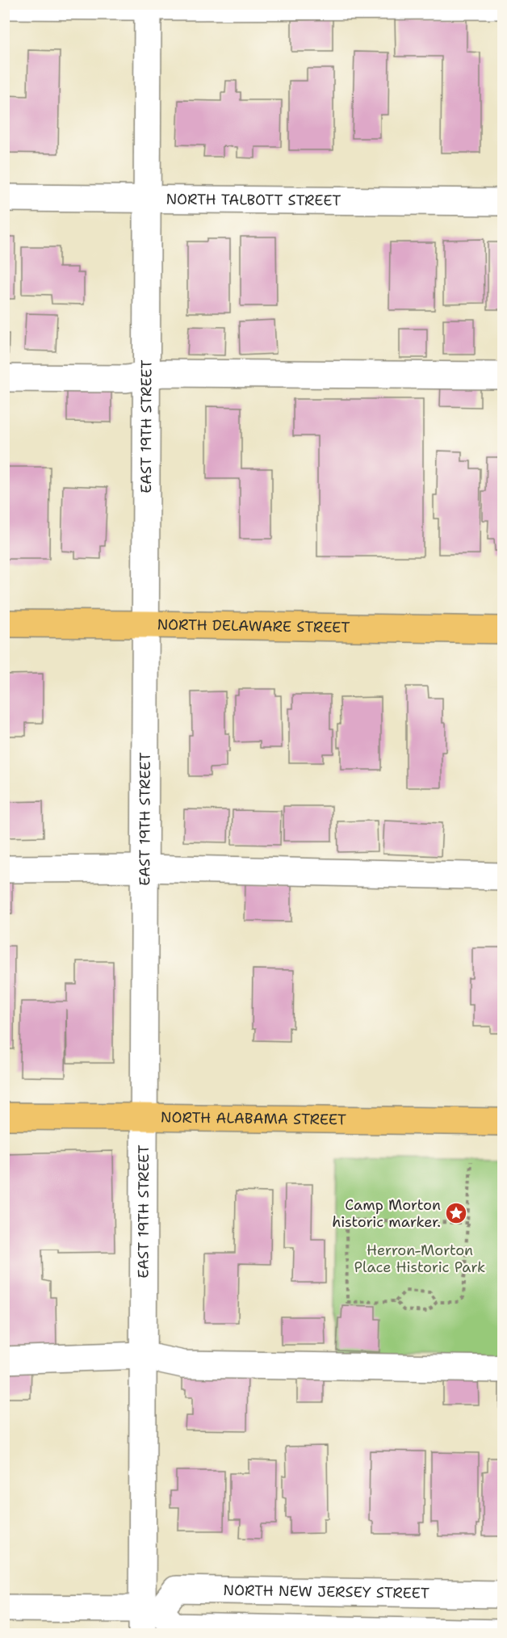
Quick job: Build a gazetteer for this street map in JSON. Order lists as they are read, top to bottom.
{
  "streets": {
    "main road": ["NORTH DELAWARE STREET", "NORTH ALABAMA STREET"],
    "street": ["NORTH TALBOTT STREET", "EAST 19TH STREET", "NORTH NEW JERSEY STREET"]
  },
  "crossings": [
    ["NORTH TALBOTT STREET", "EAST 19TH STREET"],
    ["EAST 19TH STREET", "NORTH DELAWARE STREET"],
    ["EAST 19TH STREET", "NORTH ALABAMA STREET"],
    ["EAST 19TH STREET", "NORTH NEW JERSEY STREET"]
  ],
  "parks": ["Herron-Morton Place Historic Park"],
  "places": {
    "place": ["Camp Morton historic marker."]
  }
}
